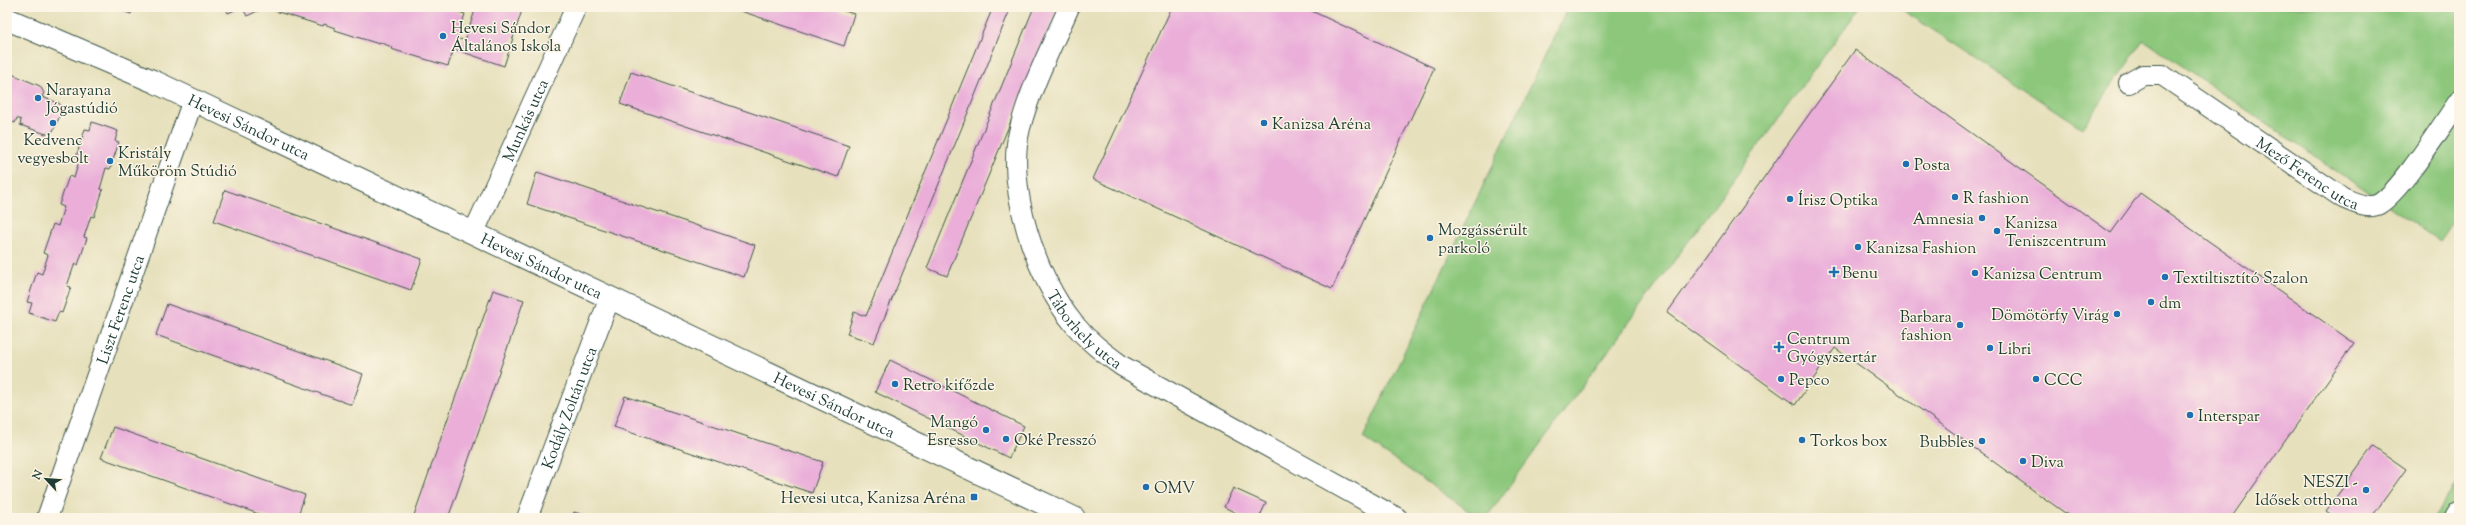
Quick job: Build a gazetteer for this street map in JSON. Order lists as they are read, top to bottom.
{
  "streets": {
    "main road": ["Hevesi Sándor utca"],
    "street": [
      "Munkás utca",
      "Mező Ferenc utca",
      "Liszt Ferenc utca",
      "Táborhely utca",
      "Kodály Zoltán utca"
    ]
  },
  "crossings": [
    ["Munkás utca", "Hevesi Sándor utca"],
    ["Hevesi Sándor utca", "Liszt Ferenc utca"],
    ["Hevesi Sándor utca", "Kodály Zoltán utca"]
  ],
  "places": {
    "other": [
      "Hevesi Sándor Általános Iskola",
      "Narayana Jógastúdió",
      "Kedvenc vegyesbolt",
      "Kanizsa Aréna",
      "Kristály Műköröm Stúdió",
      "Posta",
      "R fashion",
      "Írisz Optika",
      "Amnesia",
      "Kanizsa Teniszcentrum",
      "Mozgássérült parkoló",
      "Kanizsa Fashion",
      "Kanizsa Centrum",
      "Textiltisztító Szalon",
      "dm",
      "Dömötörfy Virág",
      "Barbara fashion",
      "Libri",
      "Pepco",
      "CCC",
      "Retro kifőzde",
      "Interspar",
      "Mangó Esresso",
      "Oké Presszó",
      "Torkos box",
      "Bubbles",
      "Diva",
      "OMV",
      "NESZI - Idősek otthona"
    ],
    "health": ["Benu", "Centrum Gyógyszertár"],
    "transit": ["Hevesi utca, Kanizsa Aréna"]
  },
  "north": "top left"
}
